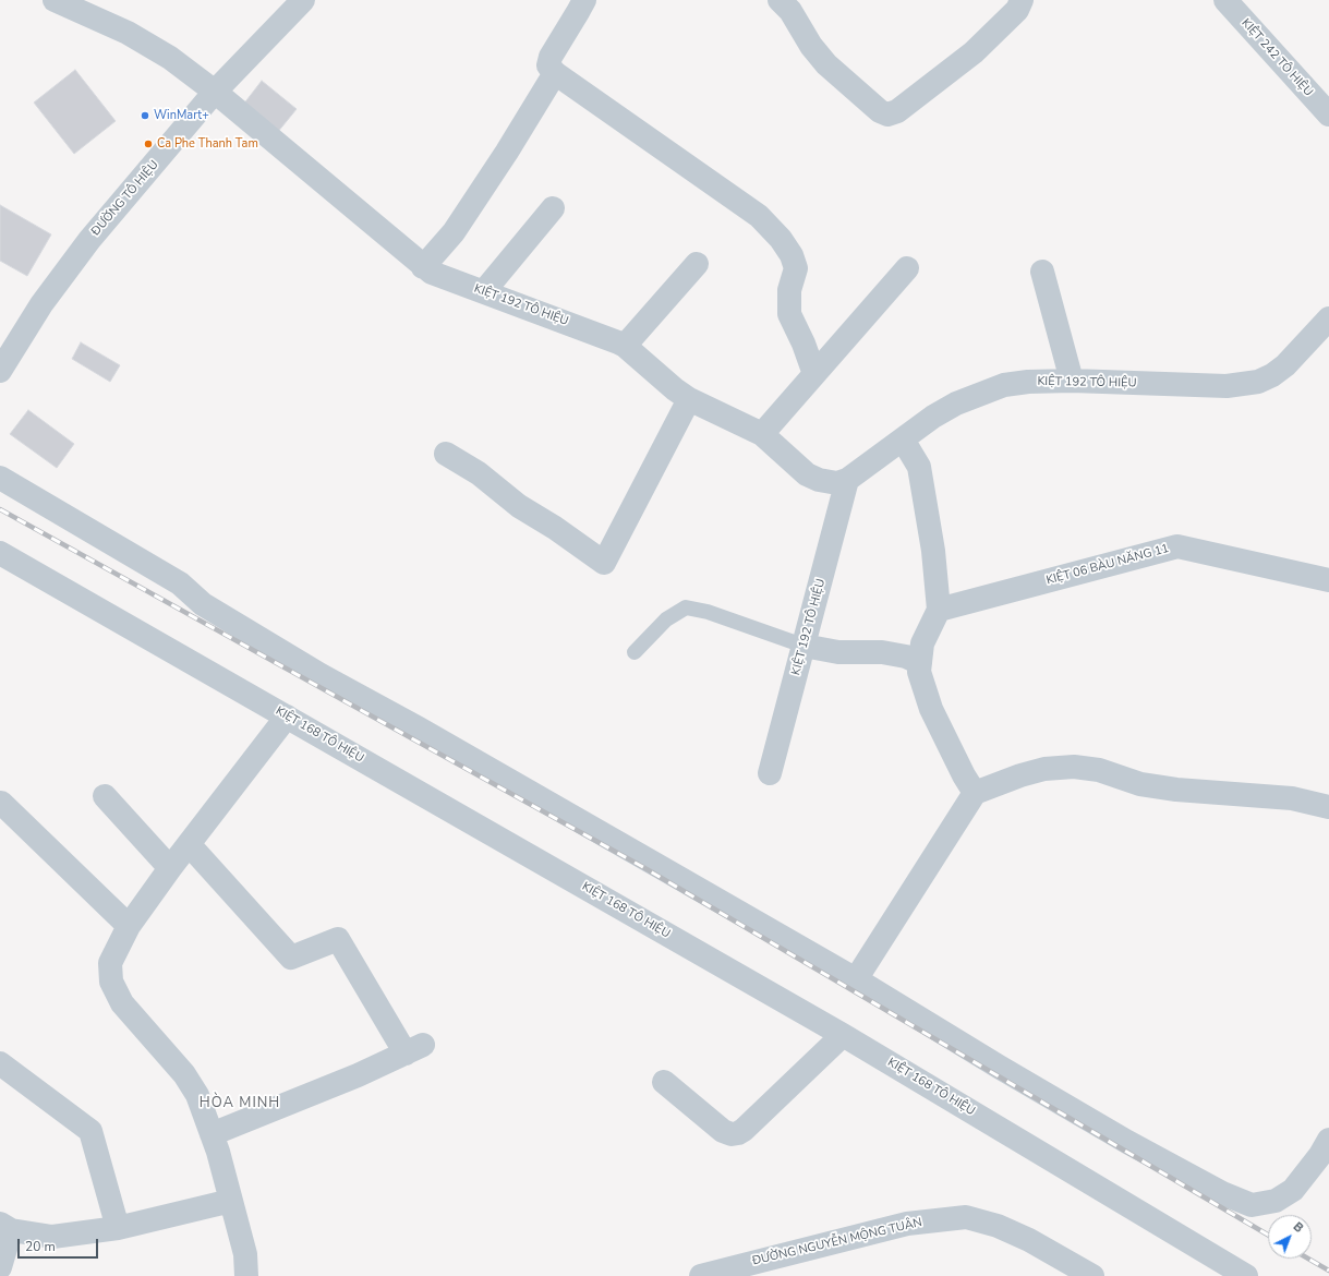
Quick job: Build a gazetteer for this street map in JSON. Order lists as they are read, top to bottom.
{
  "streets": {
    "street": [
      "KIỆT 242 TÔ HIỆU",
      "ĐƯỜNG TÔ HIỆU",
      "KIỆT 192 TÔ HIỆU",
      "KIỆT 06 BÀU NĂNG 11",
      "KIỆT 168 TÔ HIỆU",
      "ĐƯỜNG NGUYỄN MỘNG TUÂN"
    ]
  },
  "crossings": [
    ["ĐƯỜNG TÔ HIỆU", "KIỆT 192 TÔ HIỆU"]
  ],
  "districts": ["HÒA MINH"],
  "places": ["WinMart+", "Ca Phe Thanh Tam"],
  "scale_bar": "20 m",
  "north": "top right"
}
